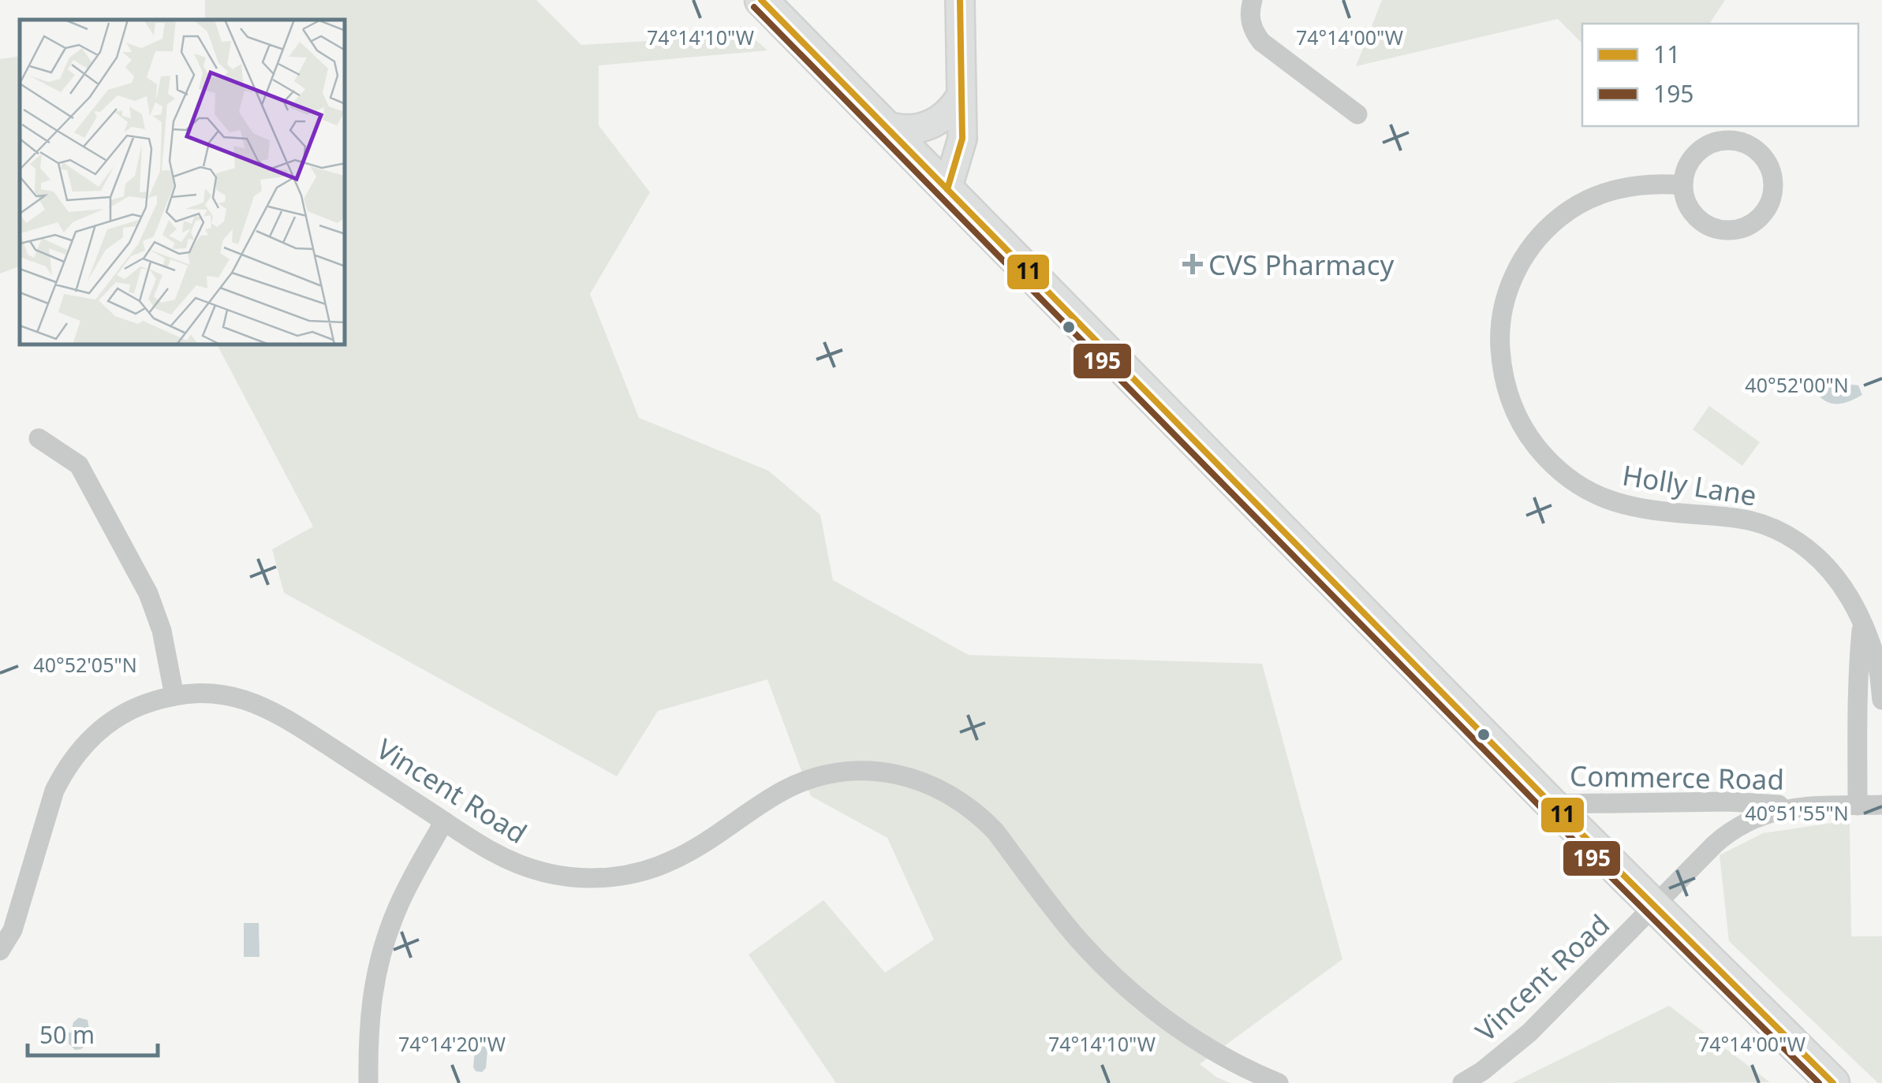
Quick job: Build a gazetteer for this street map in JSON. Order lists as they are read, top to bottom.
{
  "streets": {
    "street": ["Holly Lane", "Commerce Road", "Vincent Road"]
  },
  "crossings": [
    ["Commerce Road", "Vincent Road"]
  ],
  "places": {
    "health": ["CVS Pharmacy"]
  },
  "lines": ["transit line 11", "transit line 195"],
  "legend": ["11", "195"],
  "scale_bar": "50 m",
  "coordinates": [
    "74°14'10\"W",
    "74°14'00\"W",
    "40°52'00\"N",
    "40°52'05\"N",
    "40°51'55\"N",
    "74°14'20\"W"
  ]
}
